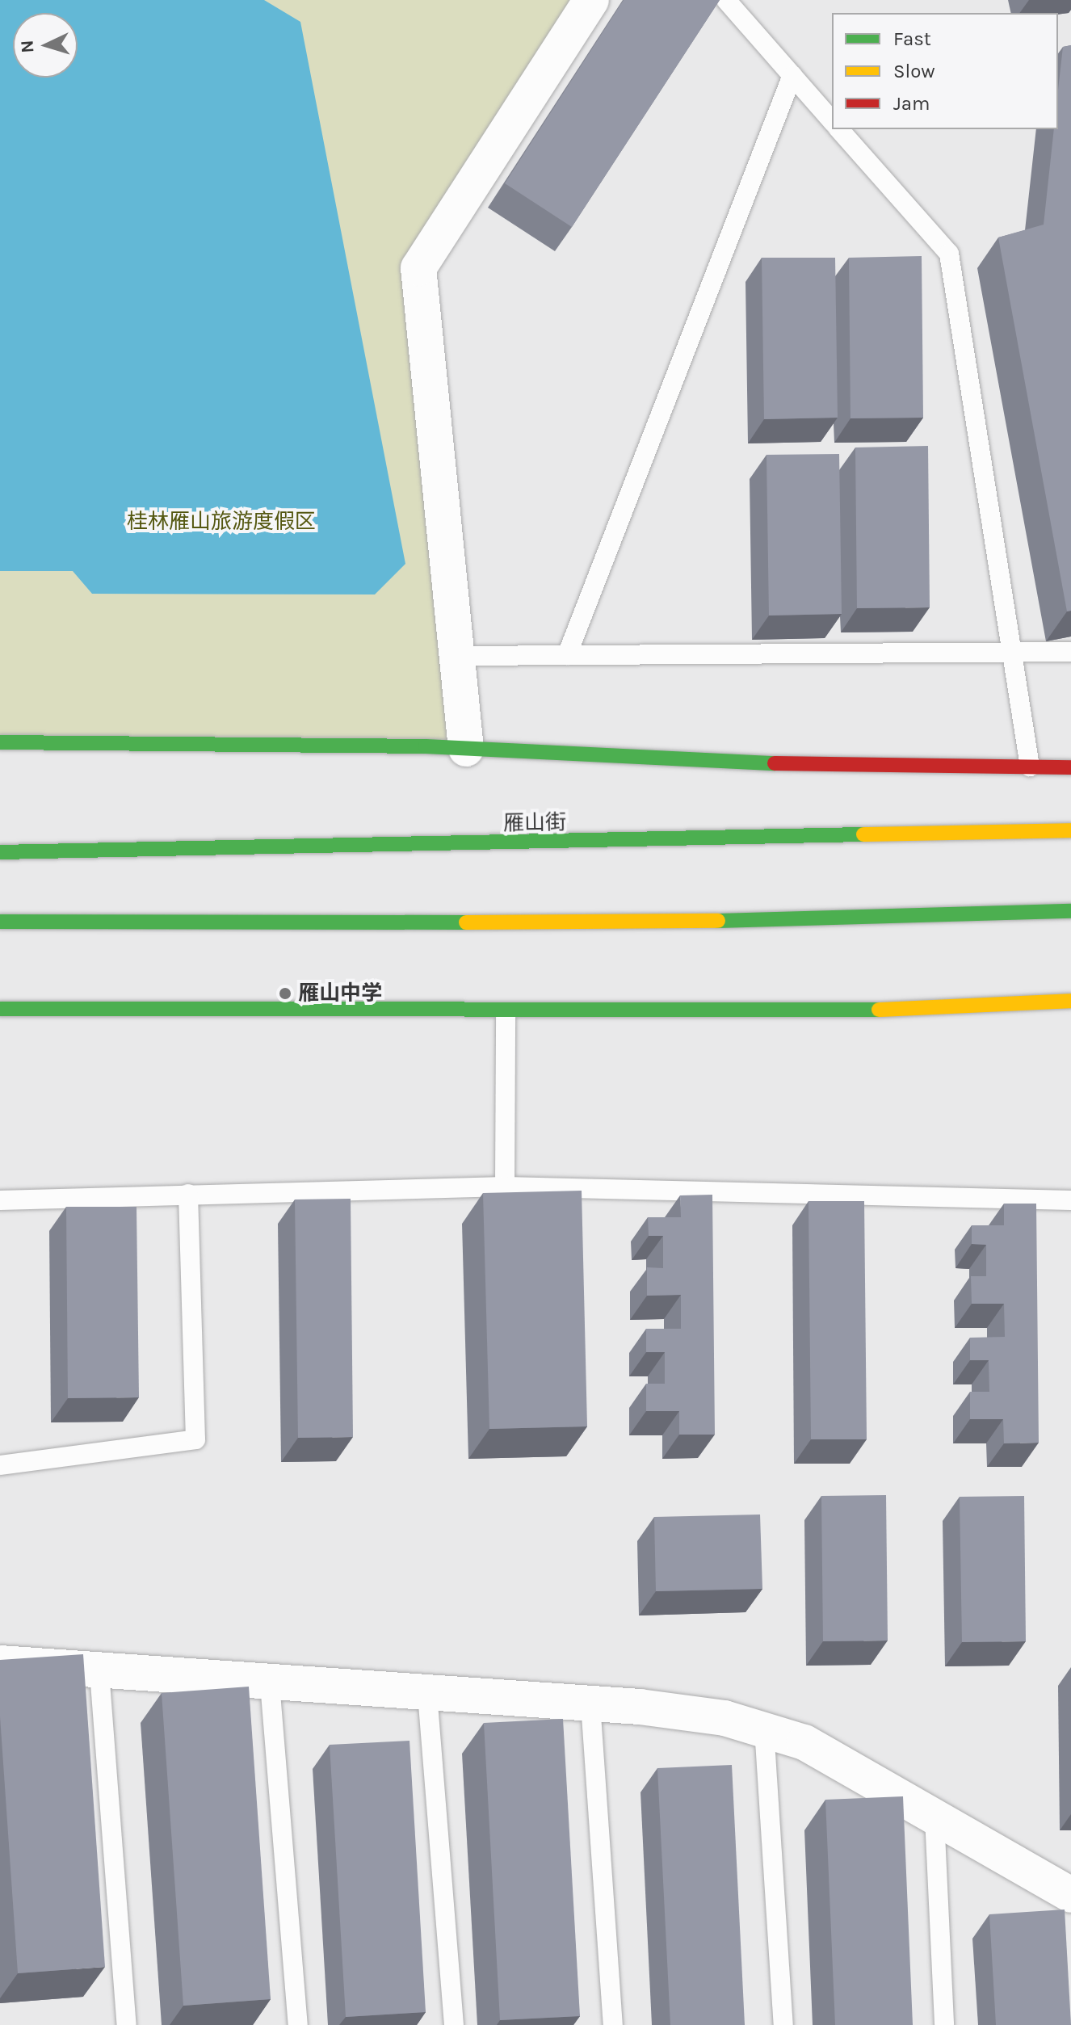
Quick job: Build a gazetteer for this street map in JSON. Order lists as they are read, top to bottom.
{
  "streets": {
    "main road": ["雁山街"]
  },
  "parks": ["桂林雁山旅游度假区"],
  "places": ["雁山中学"],
  "legend": ["Fast", "Slow", "Jam"],
  "north": "left"
}
